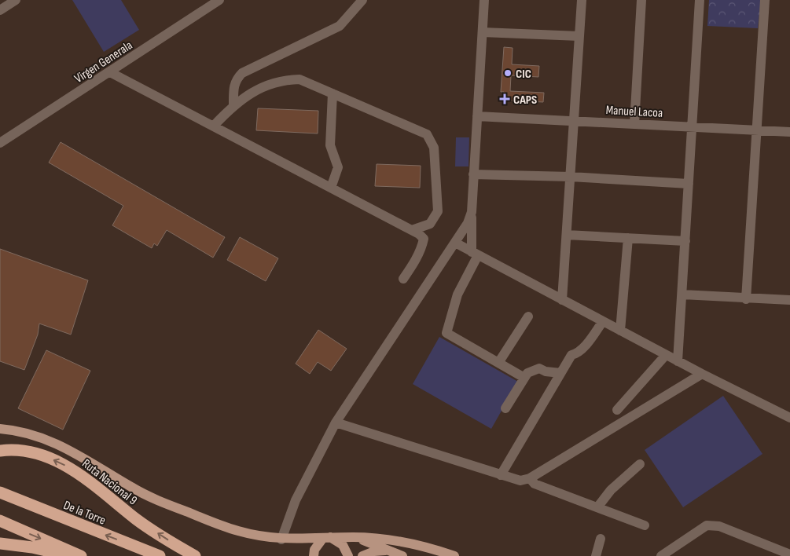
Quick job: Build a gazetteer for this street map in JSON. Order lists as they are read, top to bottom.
{
  "streets": {
    "highway": ["Ruta Nacional 9", "De la Torre"],
    "street": ["Virgen Generala", "Manuel Lacoa"]
  },
  "places": {
    "other": ["CIC"],
    "health": ["CAPS"]
  }
}
